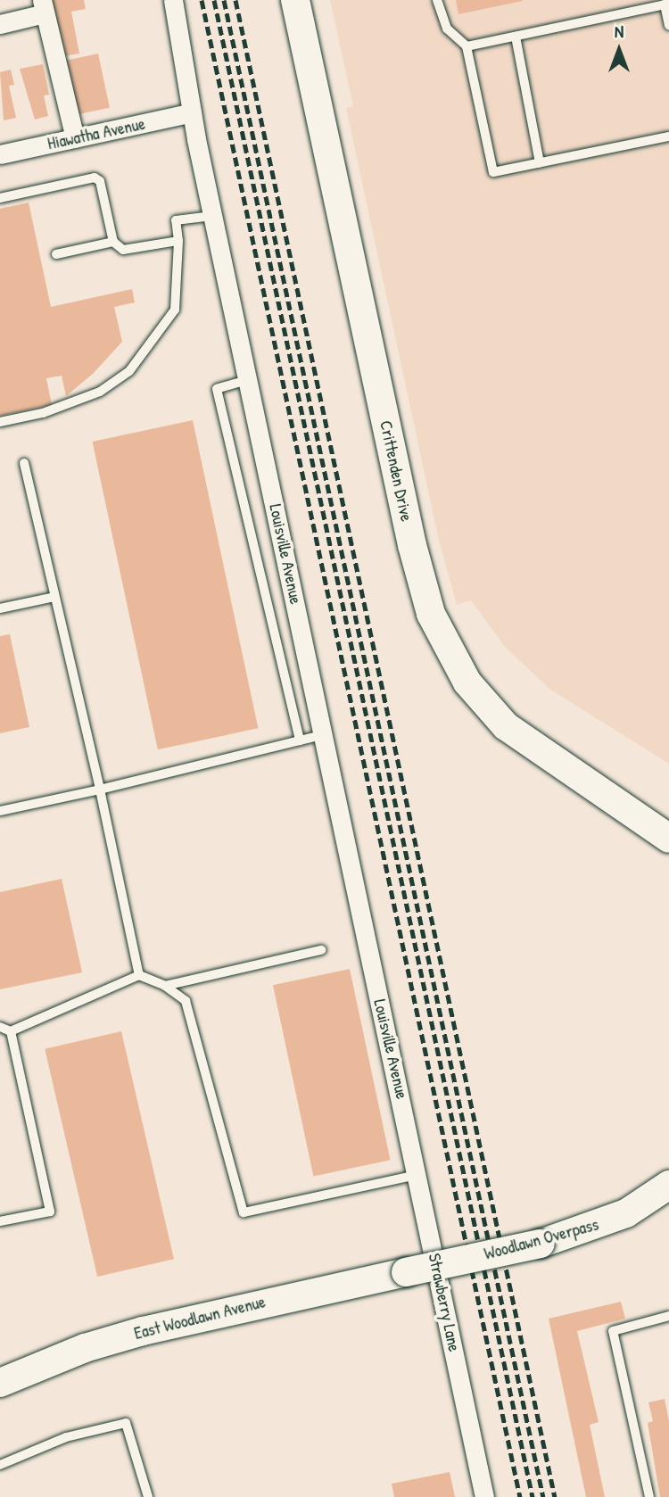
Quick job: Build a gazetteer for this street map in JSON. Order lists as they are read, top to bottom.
{
  "streets": {
    "main road": ["Crittenden Drive", "Woodlawn Overpass", "East Woodlawn Avenue"],
    "street": ["Hiawatha Avenue", "Louisville Avenue", "Strawberry Lane"]
  },
  "crossings": [
    ["Hiawatha Avenue", "Louisville Avenue"],
    ["Louisville Avenue", "Strawberry Lane"],
    ["Woodlawn Overpass", "East Woodlawn Avenue"]
  ],
  "north": "top"
}
